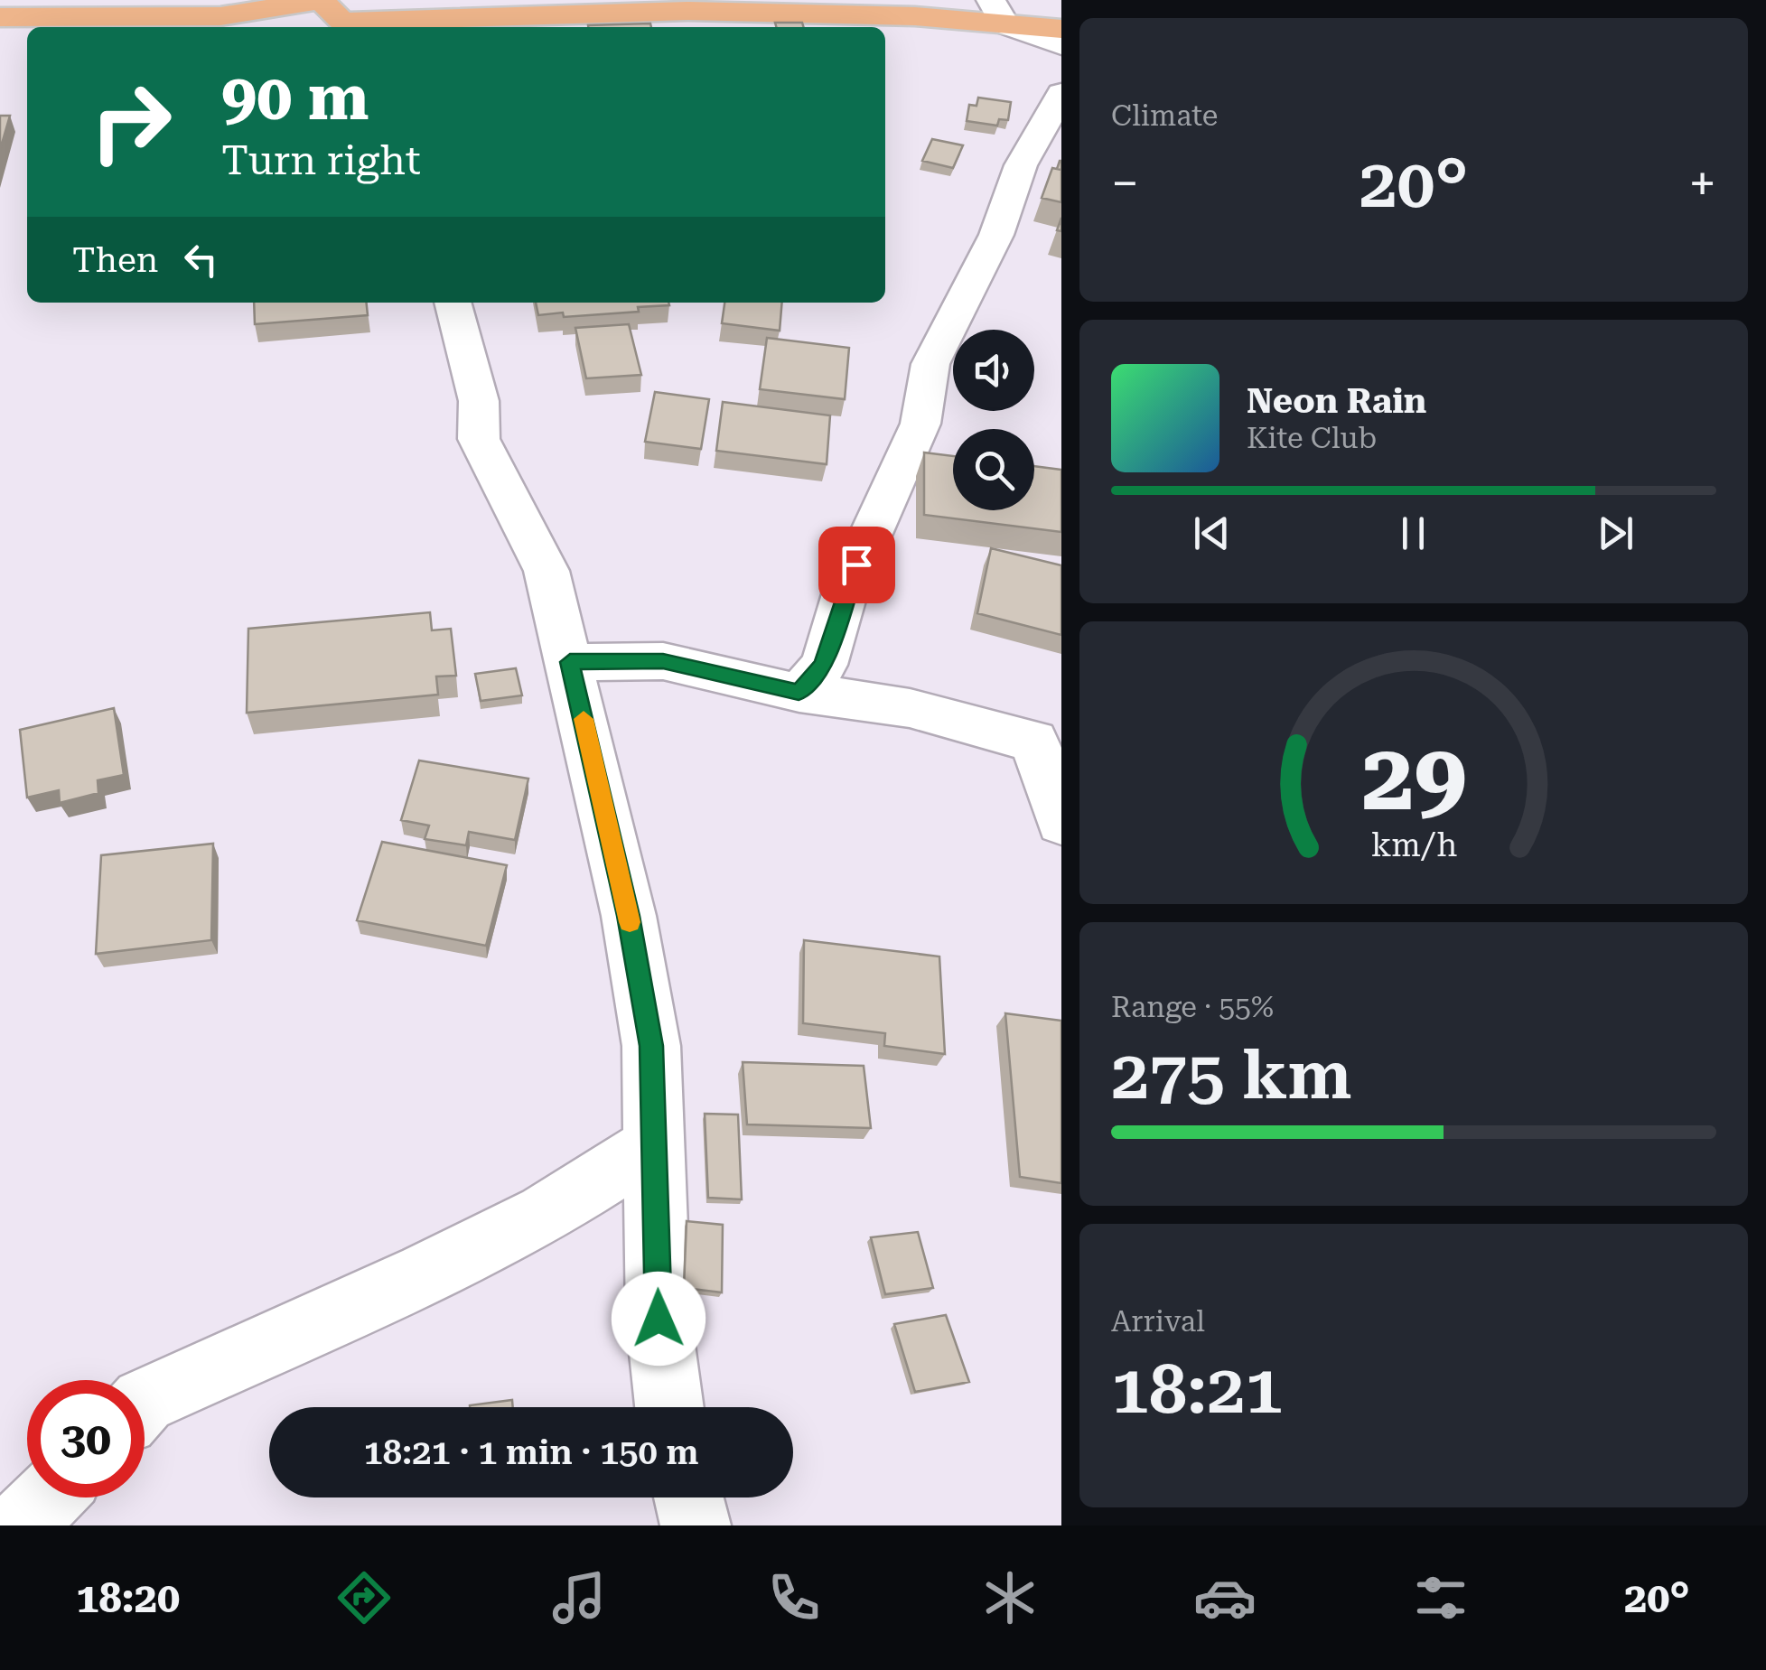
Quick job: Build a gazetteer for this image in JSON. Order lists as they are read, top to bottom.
{
  "page": {
    "tile": [
      "Climate",
      ["Range · 55%", "275 km"],
      ["Arrival", "18:21"]
    ],
    "turn": ["90 m", "Turn right"],
    "heat": ["−", "20°", "+"],
    "then": "Then",
    "song": ["Neon Rain", "Kite Club"],
    "limit": "30",
    "trip": "18:21 · 1 min · 150 m",
    "tabs": ["18:20", "20°"],
    "gauge": ["29", "km/h"]
  }
}
